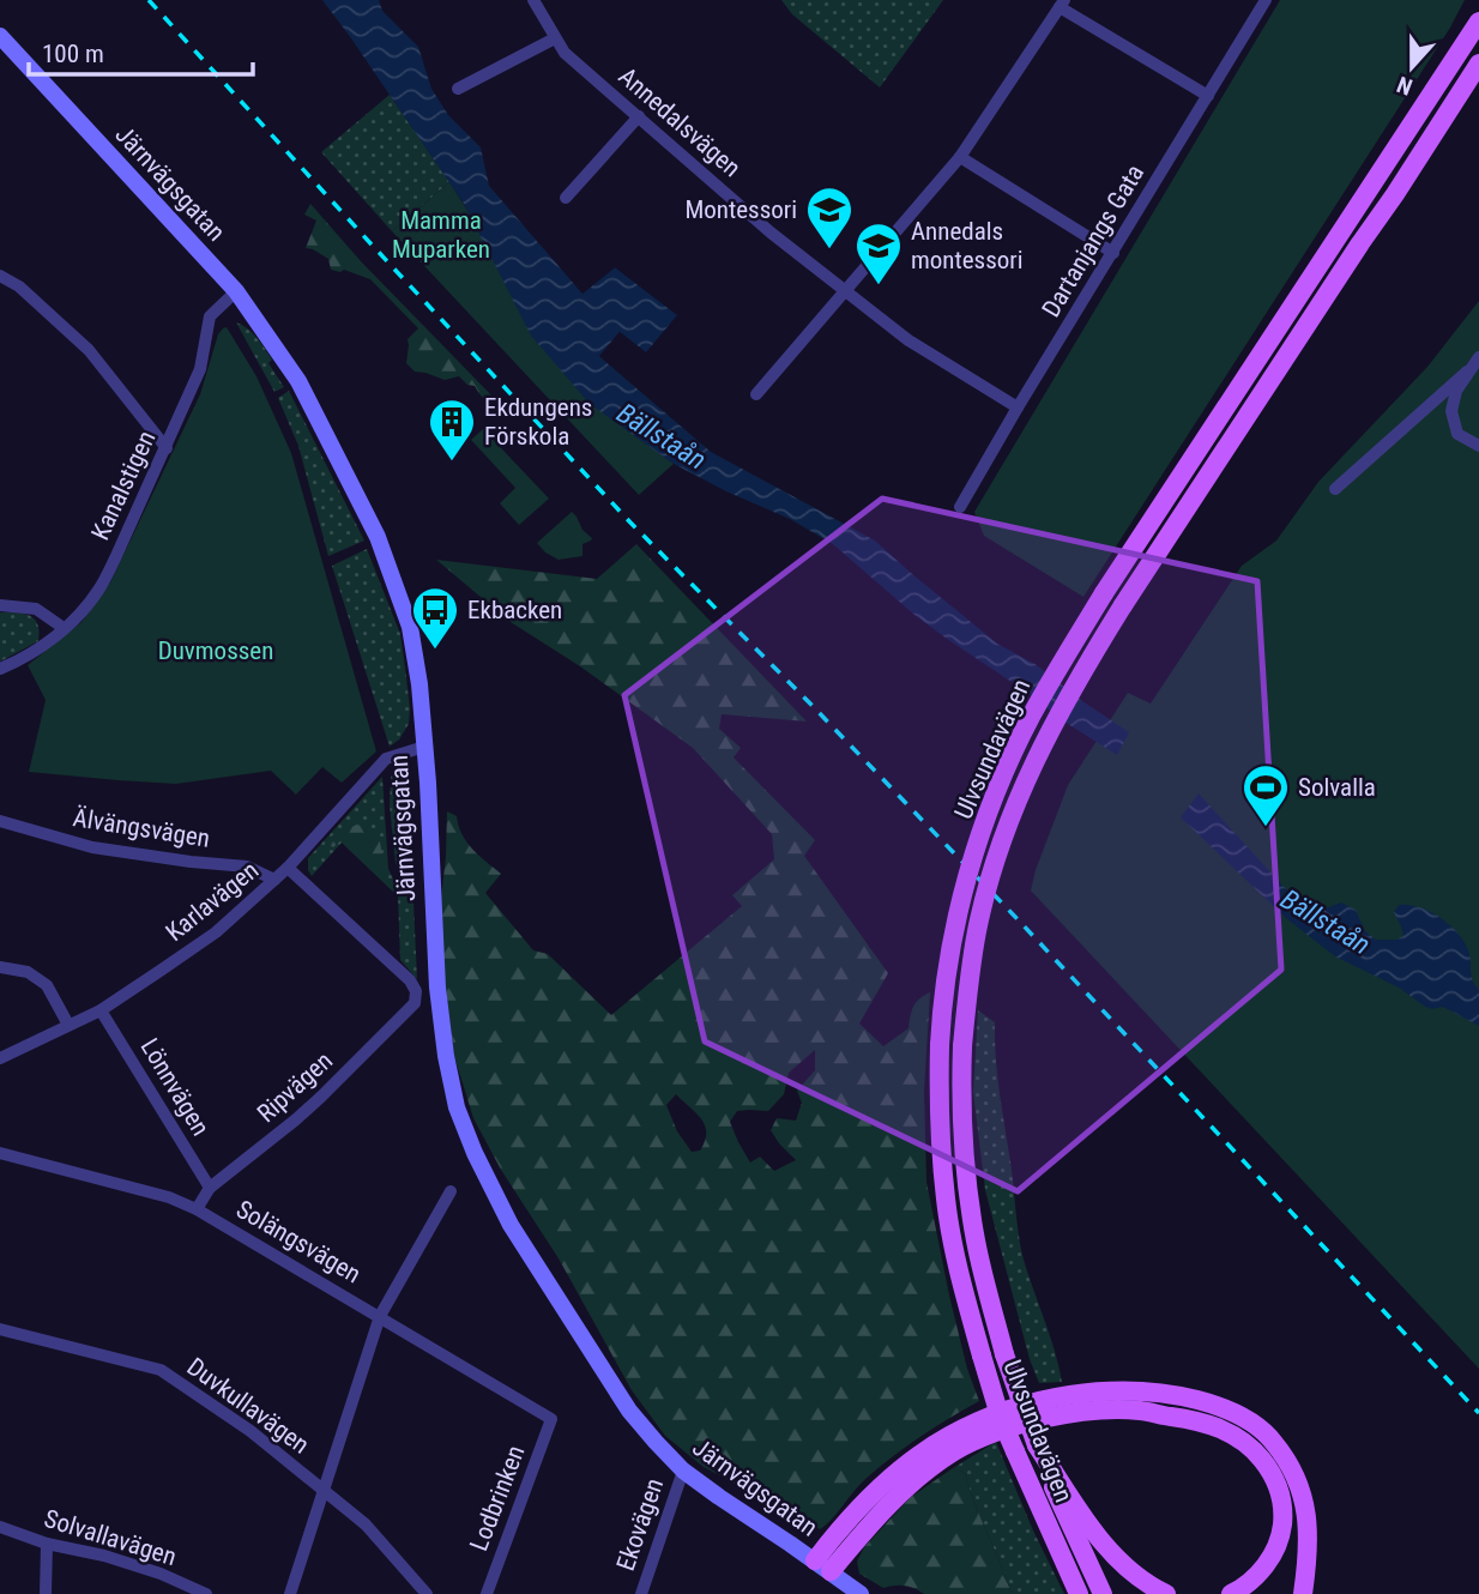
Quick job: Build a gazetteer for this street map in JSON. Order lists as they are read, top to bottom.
{
  "streets": {
    "main road": ["Ulvsundavägen"],
    "street": [
      "Annedalsvägen",
      "Järnvägsgatan",
      "Dartanjangs Gata",
      "Kanalstigen",
      "Älvängsvägen",
      "Karlavägen",
      "Lönnvägen",
      "Ripvägen",
      "Solängsvägen",
      "Duvkullavägen",
      "Lodbrinken",
      "Ekovägen",
      "Solvallavägen"
    ]
  },
  "crossings": [
    ["Annedalsvägen", "Dartanjangs Gata"],
    ["Järnvägsgatan", "Kanalstigen"],
    ["Järnvägsgatan", "Karlavägen"],
    ["Järnvägsgatan", "Ekovägen"],
    ["Älvängsvägen", "Karlavägen"],
    ["Karlavägen", "Lönnvägen"],
    ["Karlavägen", "Ripvägen"],
    ["Lönnvägen", "Ripvägen"],
    ["Ripvägen", "Solängsvägen"],
    ["Solängsvägen", "Lodbrinken"]
  ],
  "water": ["Bällstaån"],
  "parks": ["Mamma Muparken", "Duvmossen"],
  "places": {
    "school or university": ["Montessori", "Annedals montessori"],
    "building": ["Ekdungens Förskola"],
    "bus stop": ["Ekbacken"],
    "sports": ["Solvalla"]
  },
  "scale_bar": "100 m",
  "north": "bottom"
}
